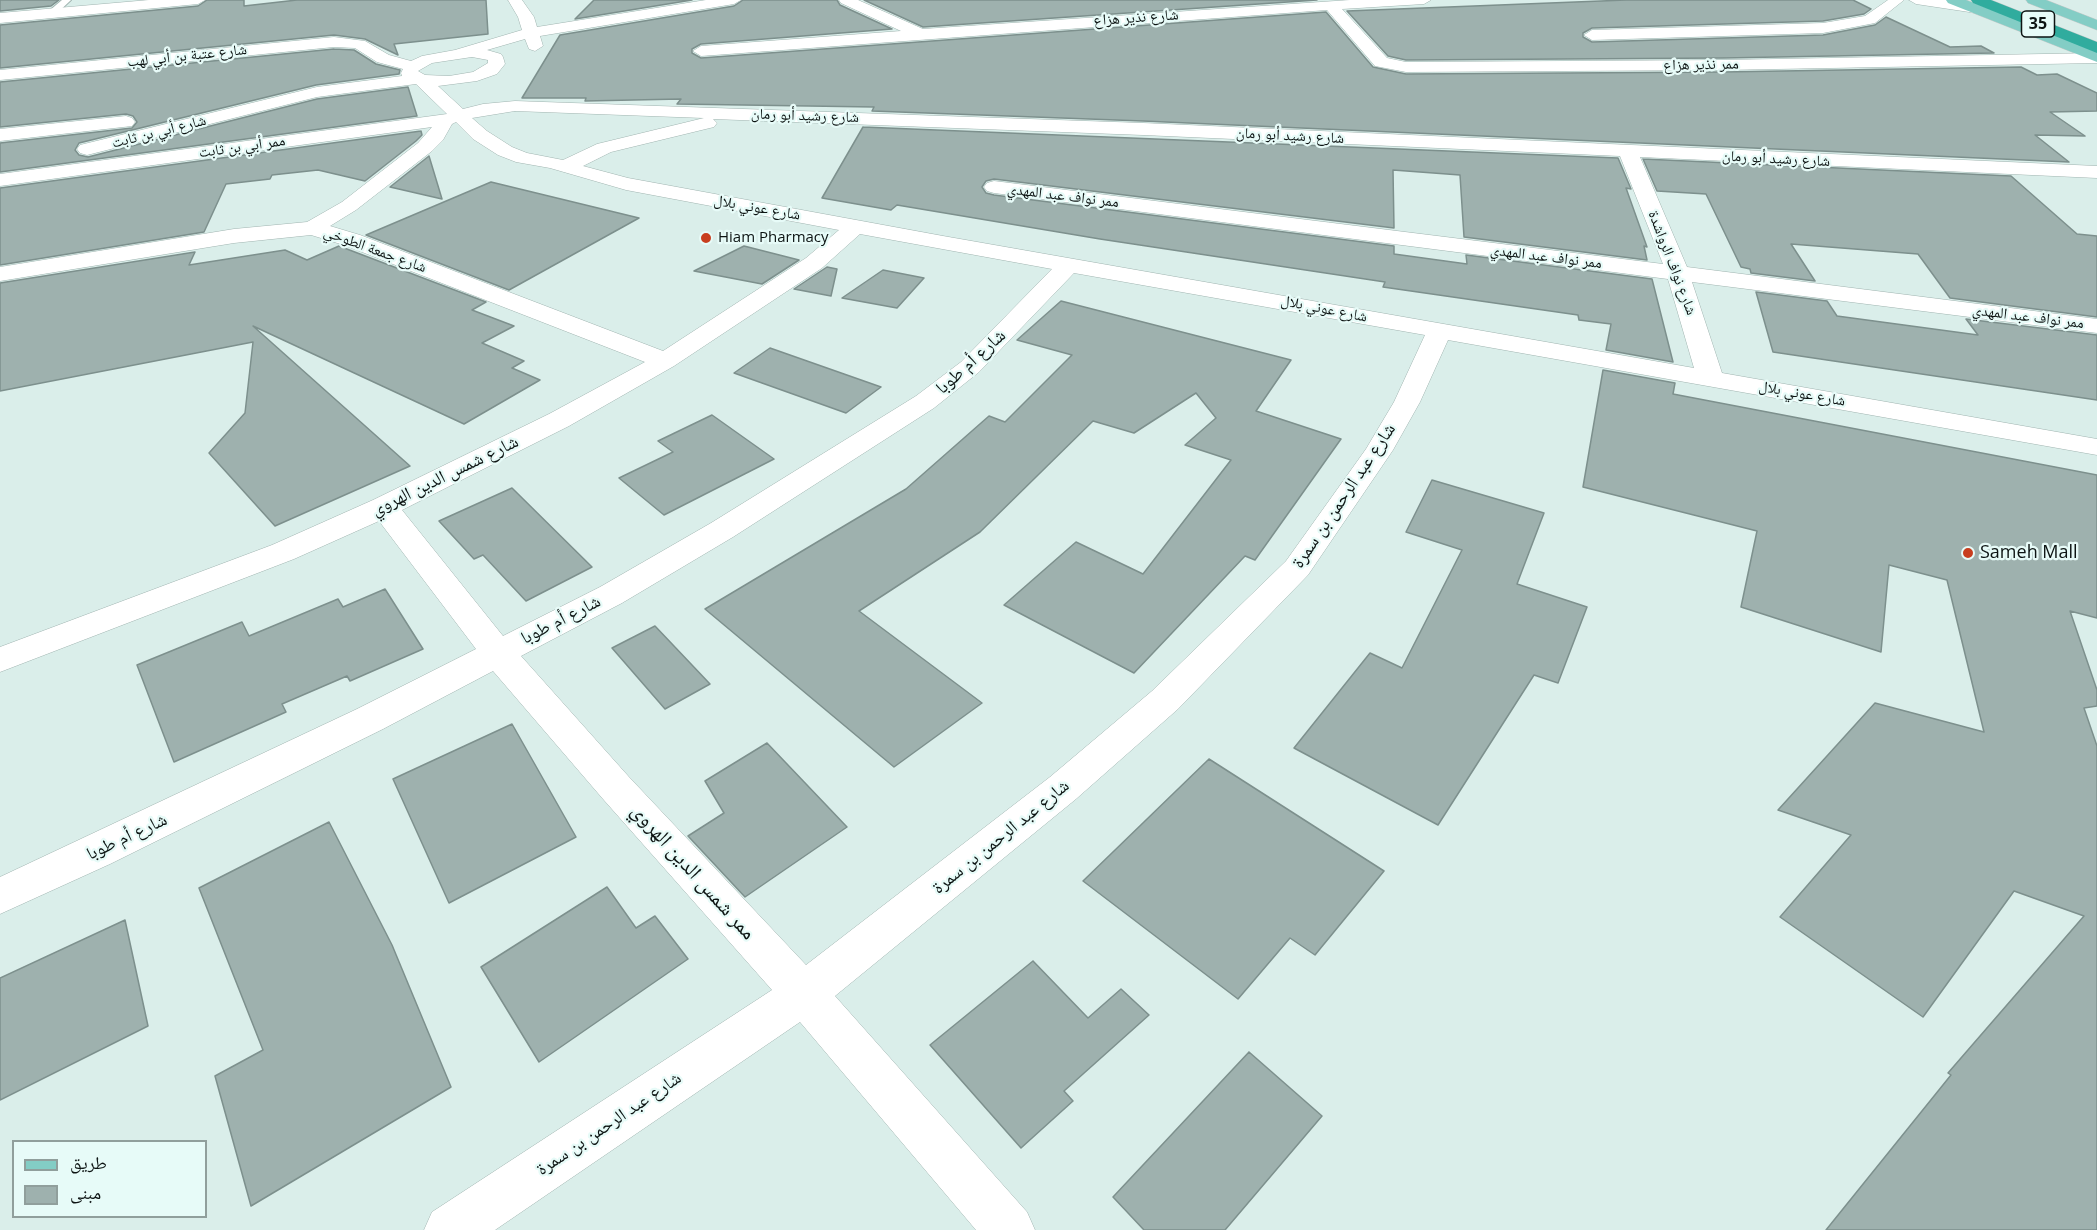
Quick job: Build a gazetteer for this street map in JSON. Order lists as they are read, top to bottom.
{
  "streets": {
    "highway": ["35"],
    "street": [
      "شارع نذير هزاع",
      "شارع عتبة بن أبي لهب",
      "ممر نذير هزاع",
      "شارع رشيد أبو رمان",
      "شارع أبي بن ثابت",
      "ممر أبي بن ثابت",
      "ممر نواف عبد المهدي",
      "شارع عوني بلال",
      "شارع جمعة الطوخي",
      "شارع نواف الرواشدة",
      "شارع أم طوبا",
      "شارع شمس الدين الهروي",
      "شارع عبد الرحمن بن سمرة",
      "ممر شمس الدين الهروي"
    ]
  },
  "crossings": [
    ["شارع نذير هزاع", "ممر نذير هزاع"],
    ["شارع عتبة بن أبي لهب", "شارع أبي بن ثابت"],
    ["شارع عتبة بن أبي لهب", "شارع عوني بلال"],
    ["شارع رشيد أبو رمان", "ممر أبي بن ثابت"],
    ["شارع رشيد أبو رمان", "شارع عوني بلال"],
    ["شارع رشيد أبو رمان", "شارع نواف الرواشدة"],
    ["شارع أبي بن ثابت", "شارع عوني بلال"],
    ["ممر أبي بن ثابت", "شارع عوني بلال"],
    ["ممر نواف عبد المهدي", "شارع نواف الرواشدة"],
    ["شارع عوني بلال", "شارع نواف الرواشدة"],
    ["شارع عوني بلال", "شارع أم طوبا"],
    ["شارع عوني بلال", "شارع شمس الدين الهروي"],
    ["شارع عوني بلال", "شارع عبد الرحمن بن سمرة"],
    ["شارع جمعة الطوخي", "شارع شمس الدين الهروي"],
    ["شارع أم طوبا", "ممر شمس الدين الهروي"],
    ["شارع شمس الدين الهروي", "ممر شمس الدين الهروي"],
    ["شارع عبد الرحمن بن سمرة", "ممر شمس الدين الهروي"]
  ],
  "places": ["Hiam Pharmacy", "Sameh Mall"],
  "legend": ["طريق", "مبنى"]
}
